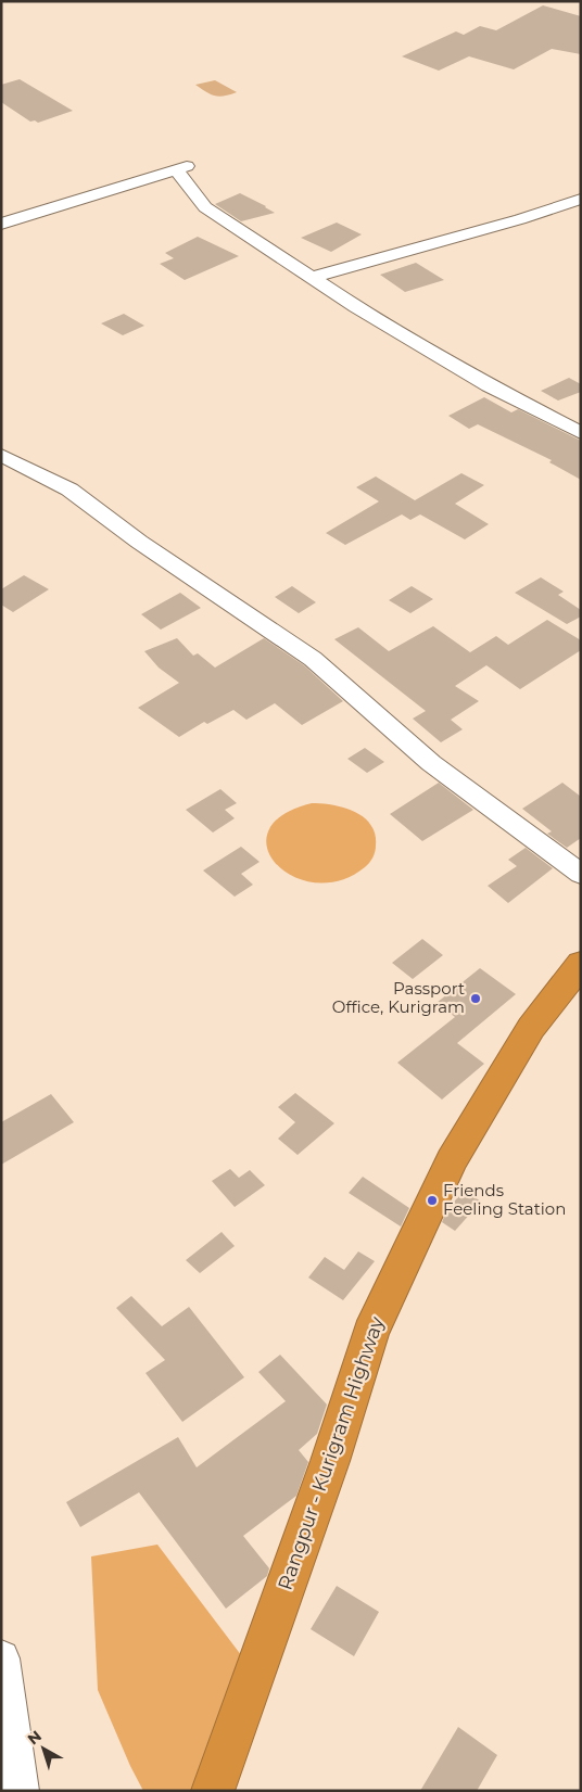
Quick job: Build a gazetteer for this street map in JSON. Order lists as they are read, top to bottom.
{
  "streets": {
    "highway": ["Rangpur - Kurigram Highway"]
  },
  "places": ["Passport Office, Kurigram", "Friends Feeling Station"],
  "north": "top left"
}
